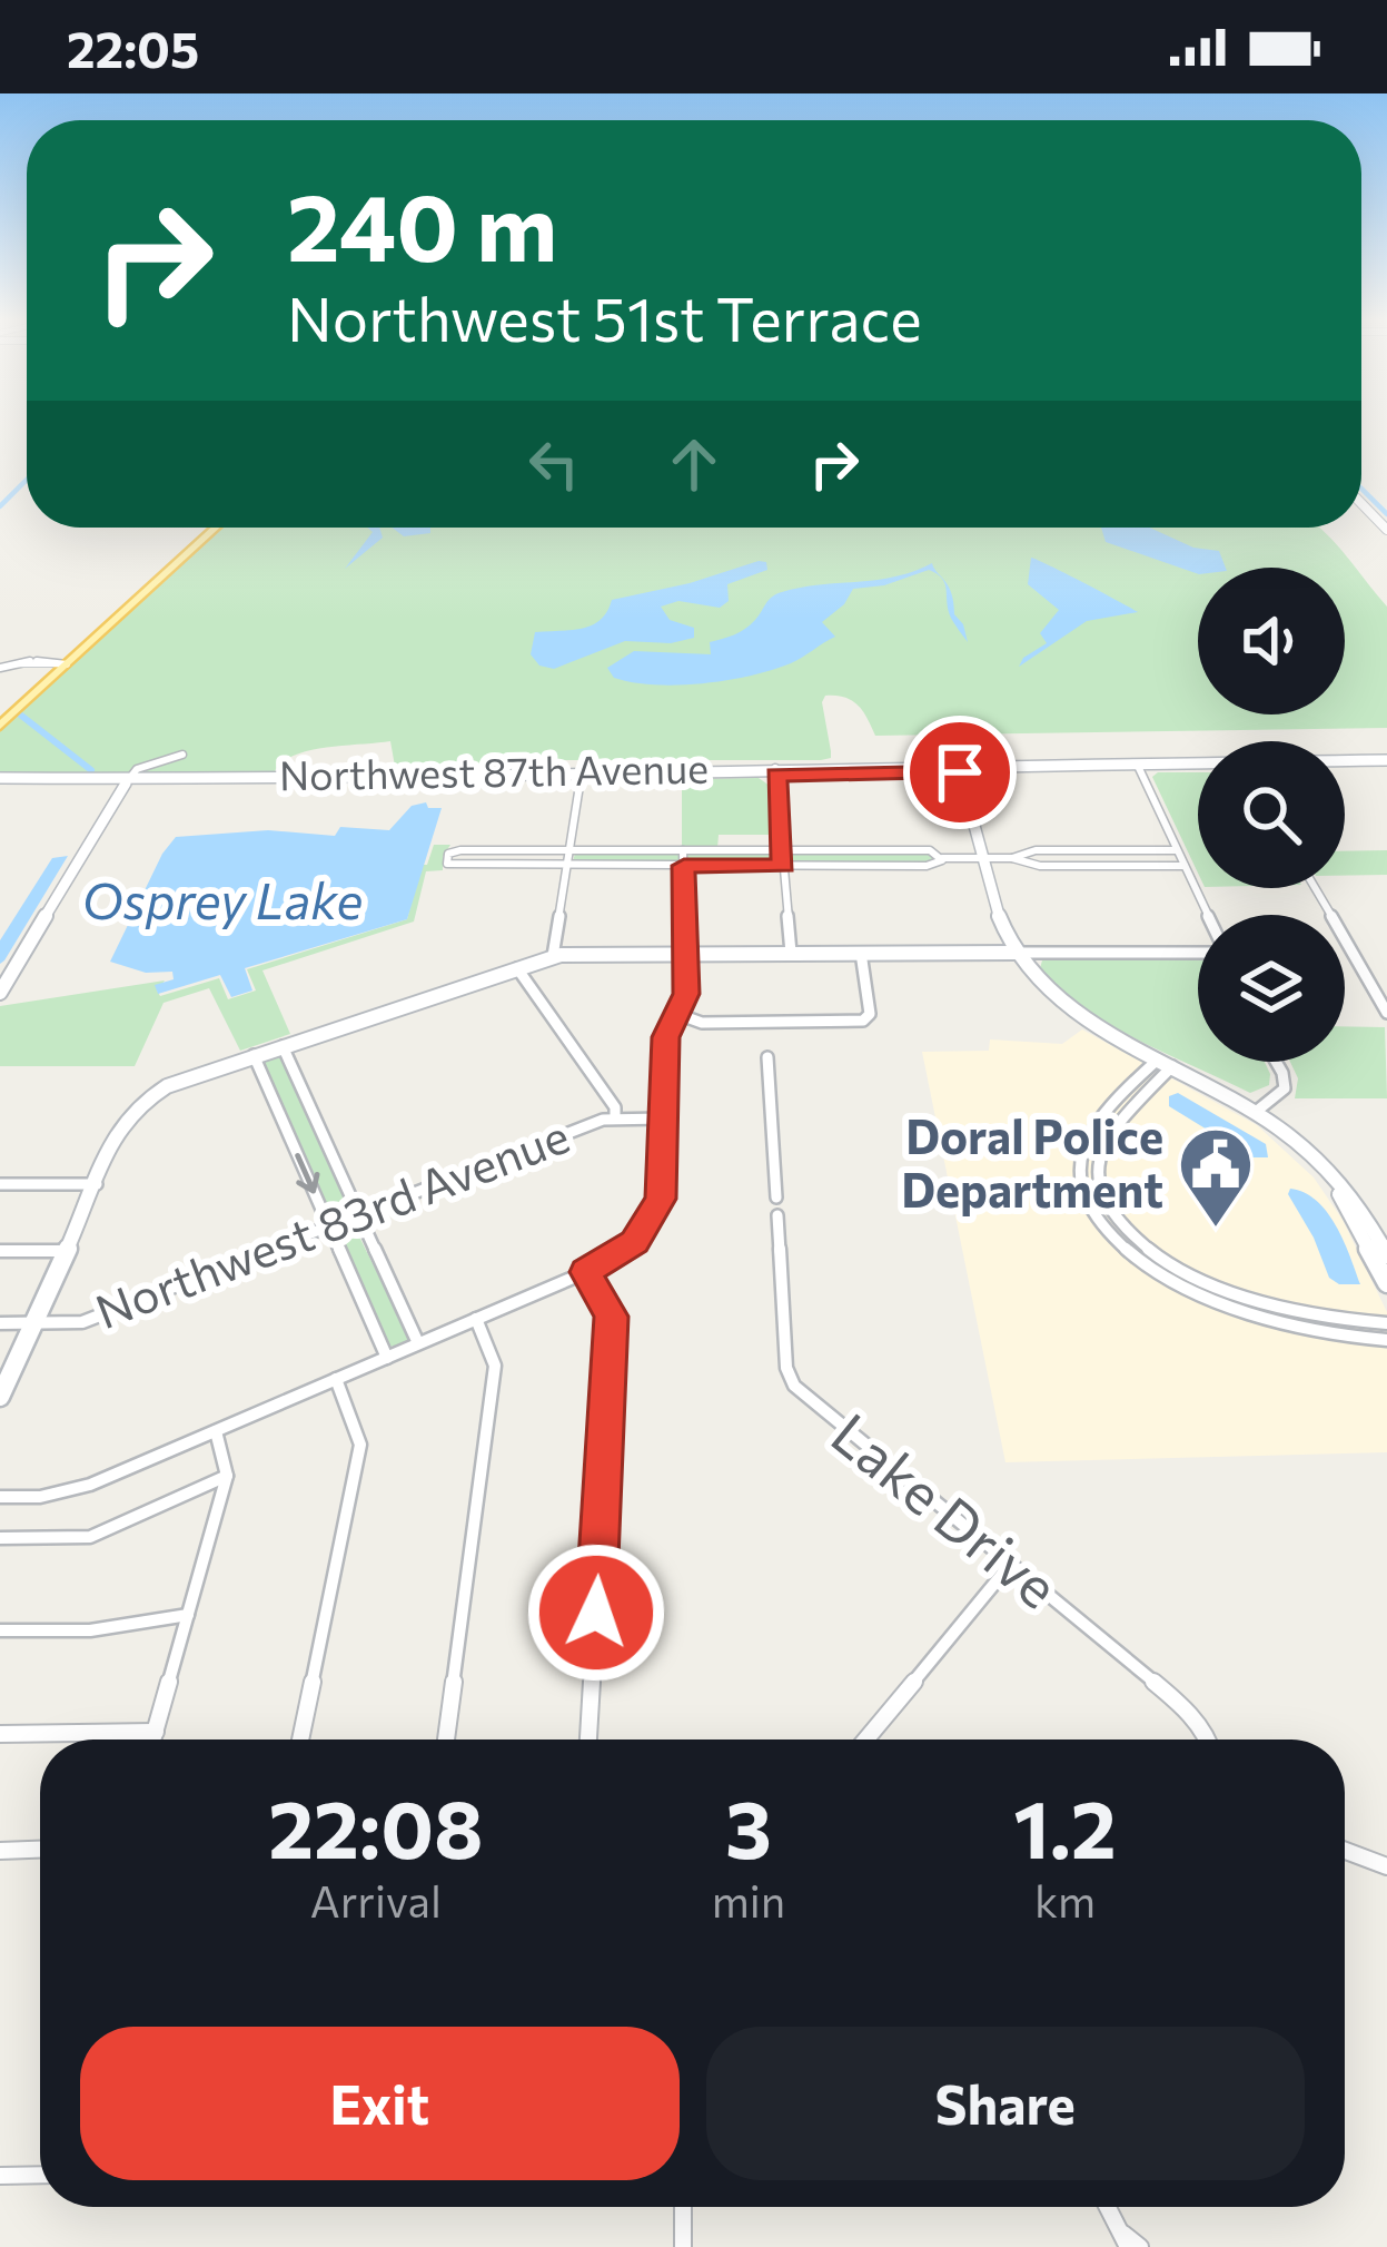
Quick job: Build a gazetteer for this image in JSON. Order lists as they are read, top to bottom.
{
  "streets": {
    "street": ["Northwest 87th Avenue", "Northwest 83rd Avenue", "Lake Drive"]
  },
  "water": ["Osprey Lake"],
  "places": {
    "public building": ["Doral Police Department"]
  },
  "page": {
    "status": "22:05",
    "turn": ["240 m", "Northwest 51st Terrace"],
    "eta": [
      "22:08",
      "Arrival",
      "3",
      "min",
      "1.2",
      "km"
    ],
    "buttons": ["Exit", "Share"]
  }
}
